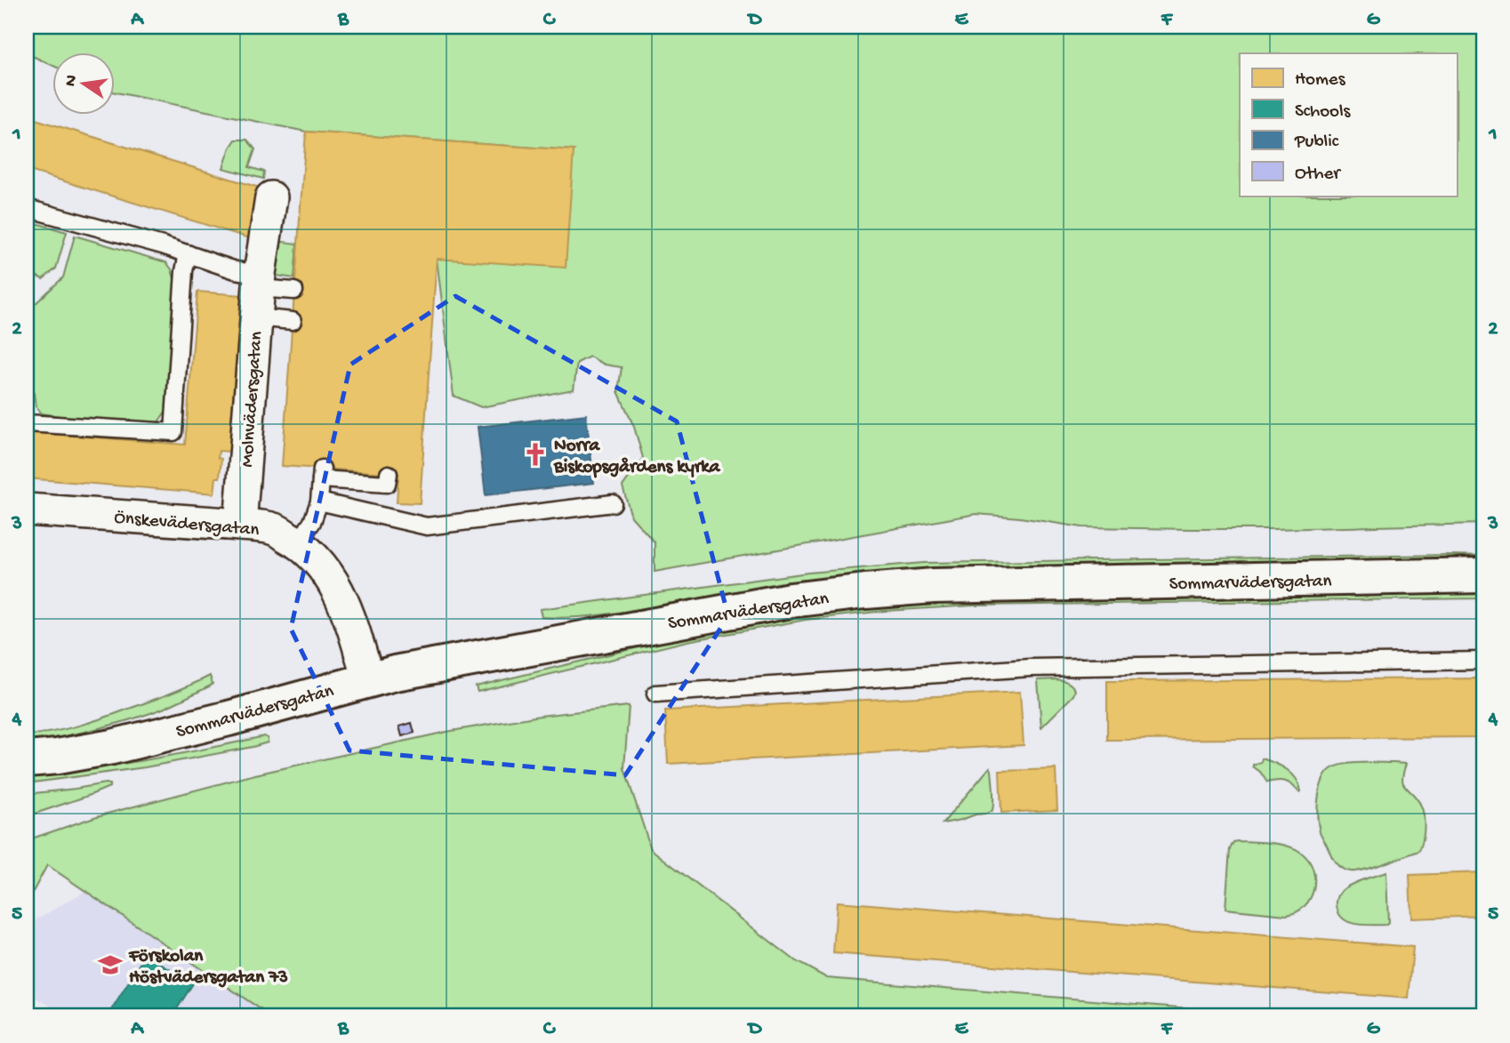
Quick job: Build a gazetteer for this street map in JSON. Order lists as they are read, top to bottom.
{
  "streets": {
    "street": ["Molnvädersgatan", "Önskevädersgatan", "Sommarvädersgatan"]
  },
  "crossings": [
    ["Molnvädersgatan", "Önskevädersgatan"],
    ["Önskevädersgatan", "Sommarvädersgatan"]
  ],
  "places": {
    "church": ["Norra Biskopsgårdens kyrka"],
    "school or university": ["Förskolan Höstvädersgatan 73"]
  },
  "legend": [
    "Homes",
    "Schools",
    "Public",
    "Other"
  ],
  "north": "left",
  "grid": {
    "columns": [
      "A",
      "B",
      "C",
      "D",
      "E",
      "F",
      "G"
    ],
    "rows": [
      "1",
      "2",
      "3",
      "4",
      "5"
    ]
  }
}
